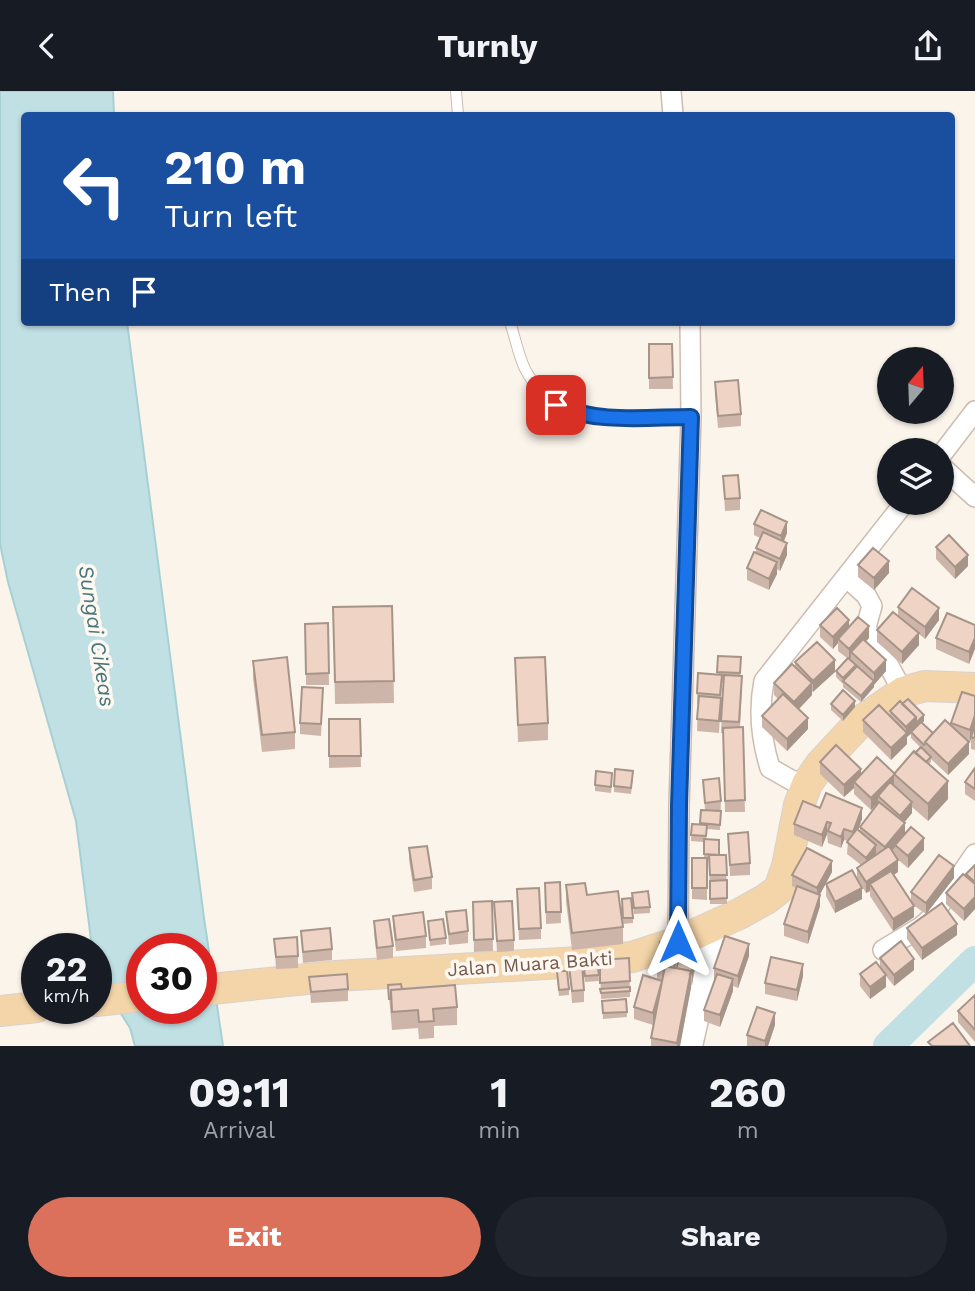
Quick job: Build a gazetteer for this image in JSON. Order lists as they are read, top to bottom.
{
  "streets": {
    "main road": ["Jalan Muara Bakti"]
  },
  "water": ["Sungai Cikeas"],
  "north": "top",
  "page": {
    "header": "Turnly",
    "turn": ["210 m", "Turn left"],
    "then": "Then",
    "speed": "22 km/h",
    "limit": "30",
    "eta": [
      "09:11",
      "Arrival",
      "1",
      "min",
      "260",
      "m"
    ],
    "buttons": ["Exit", "Share"]
  }
}
